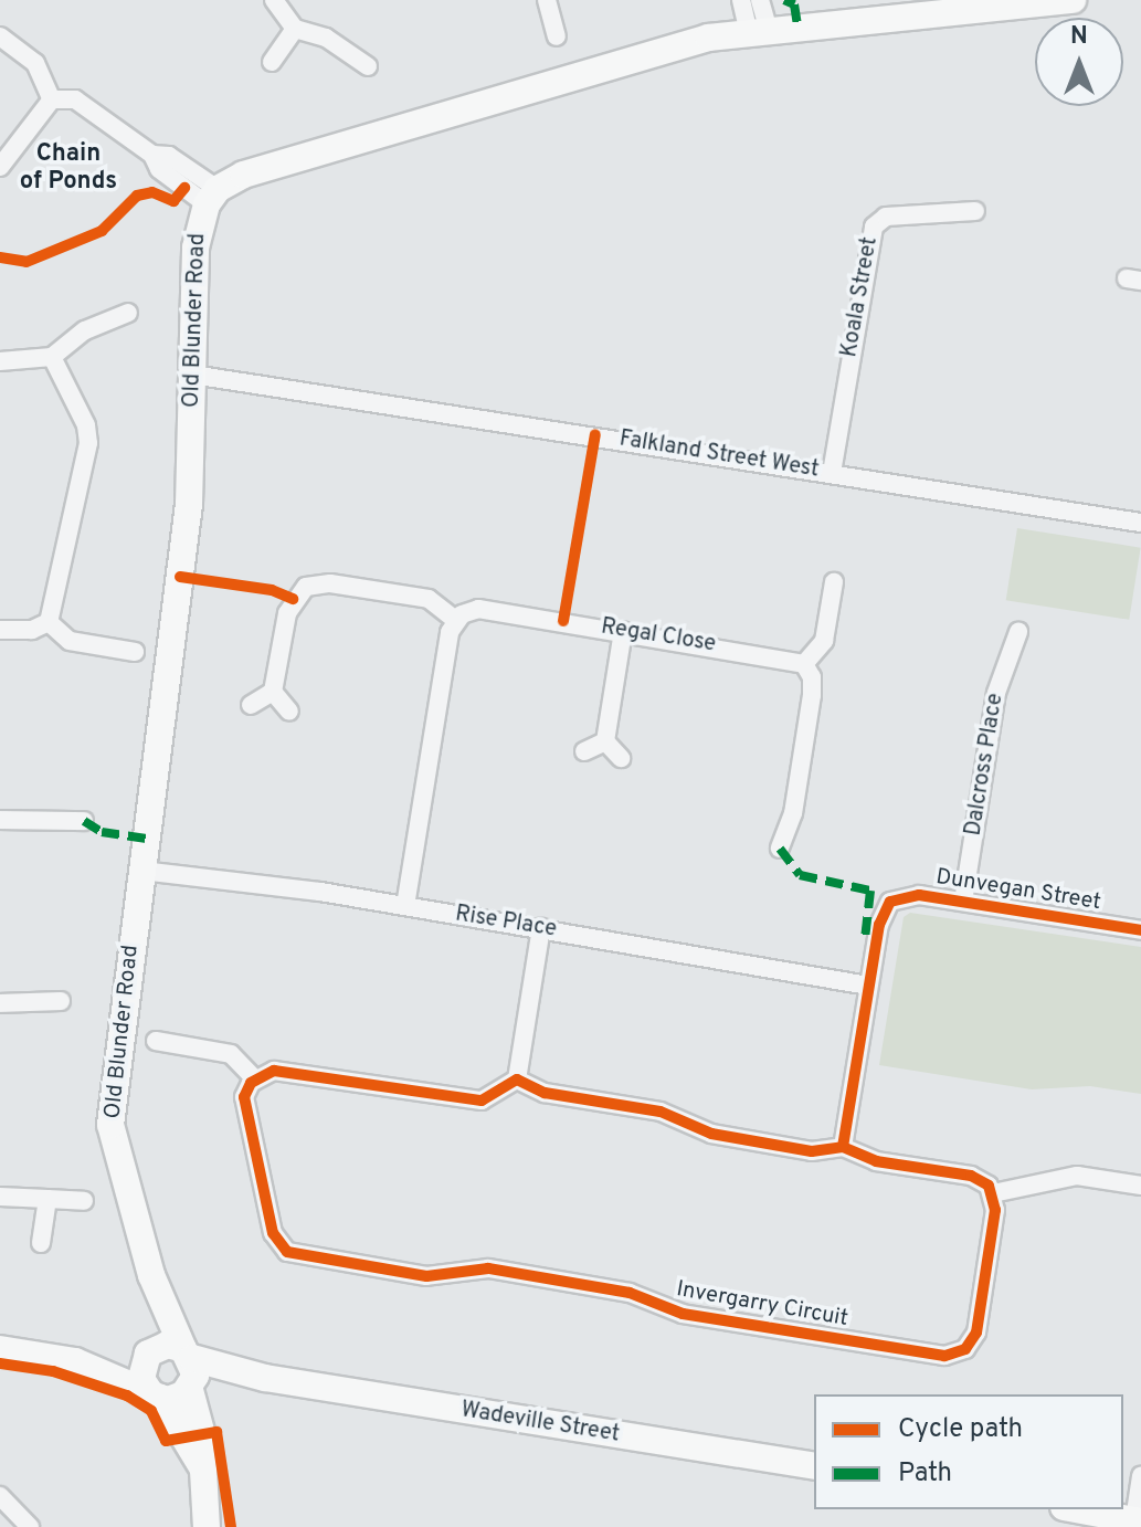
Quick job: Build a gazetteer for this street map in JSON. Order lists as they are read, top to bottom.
{
  "streets": {
    "main road": ["Old Blunder Road", "Wadeville Street"],
    "street": [
      "Koala Street",
      "Falkland Street West",
      "Regal Close",
      "Dalcross Place",
      "Dunvegan Street",
      "Rise Place",
      "Invergarry Circuit"
    ]
  },
  "crossings": [
    ["Koala Street", "Falkland Street West"],
    ["Old Blunder Road", "Falkland Street West"],
    ["Old Blunder Road", "Rise Place"],
    ["Old Blunder Road", "Wadeville Street"],
    ["Dalcross Place", "Dunvegan Street"],
    ["Dunvegan Street", "Rise Place"]
  ],
  "districts": ["Chain of Ponds"],
  "legend": ["Cycle path", "Path"],
  "north": "top"
}
